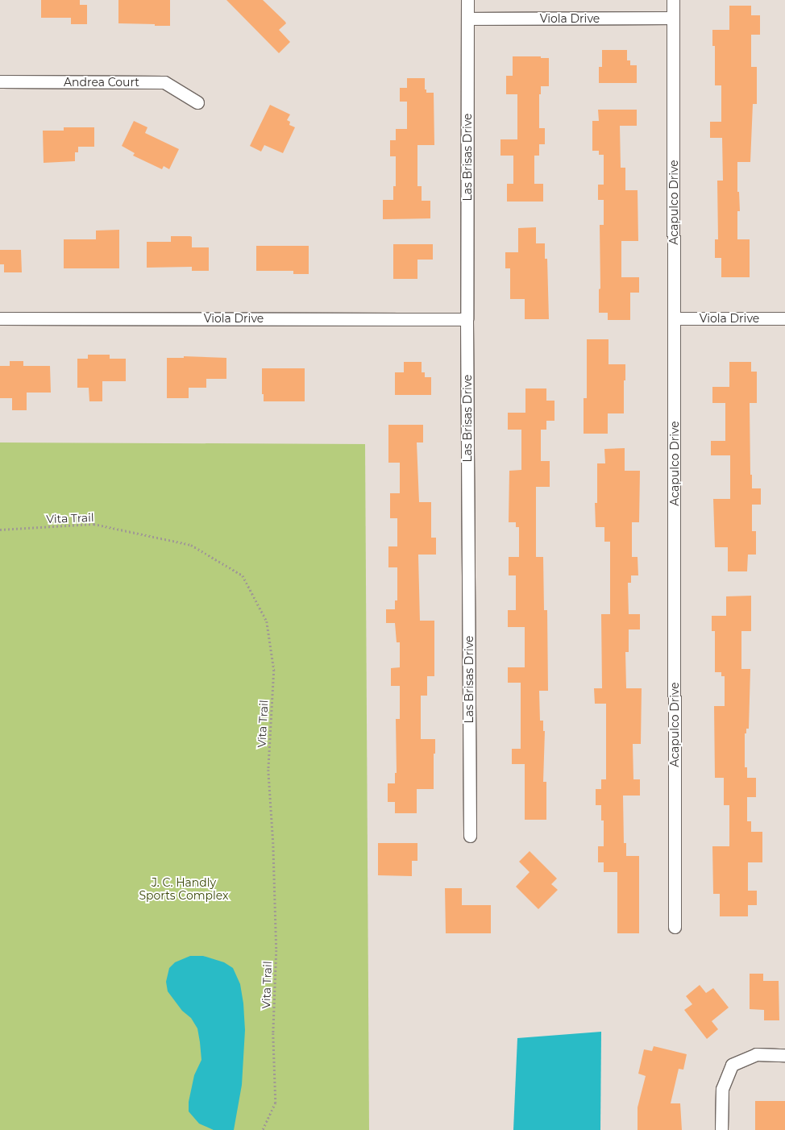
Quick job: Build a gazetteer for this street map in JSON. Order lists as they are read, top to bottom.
{
  "streets": {
    "street": [
      "Viola Drive",
      "Andrea Court",
      "Las Brisas Drive",
      "Acapulco Drive"
    ],
    "path": ["Vita Trail"]
  },
  "crossings": [
    ["Viola Drive", "Las Brisas Drive"],
    ["Viola Drive", "Acapulco Drive"]
  ],
  "parks": ["J. C. Handly Sports Complex"]
}
